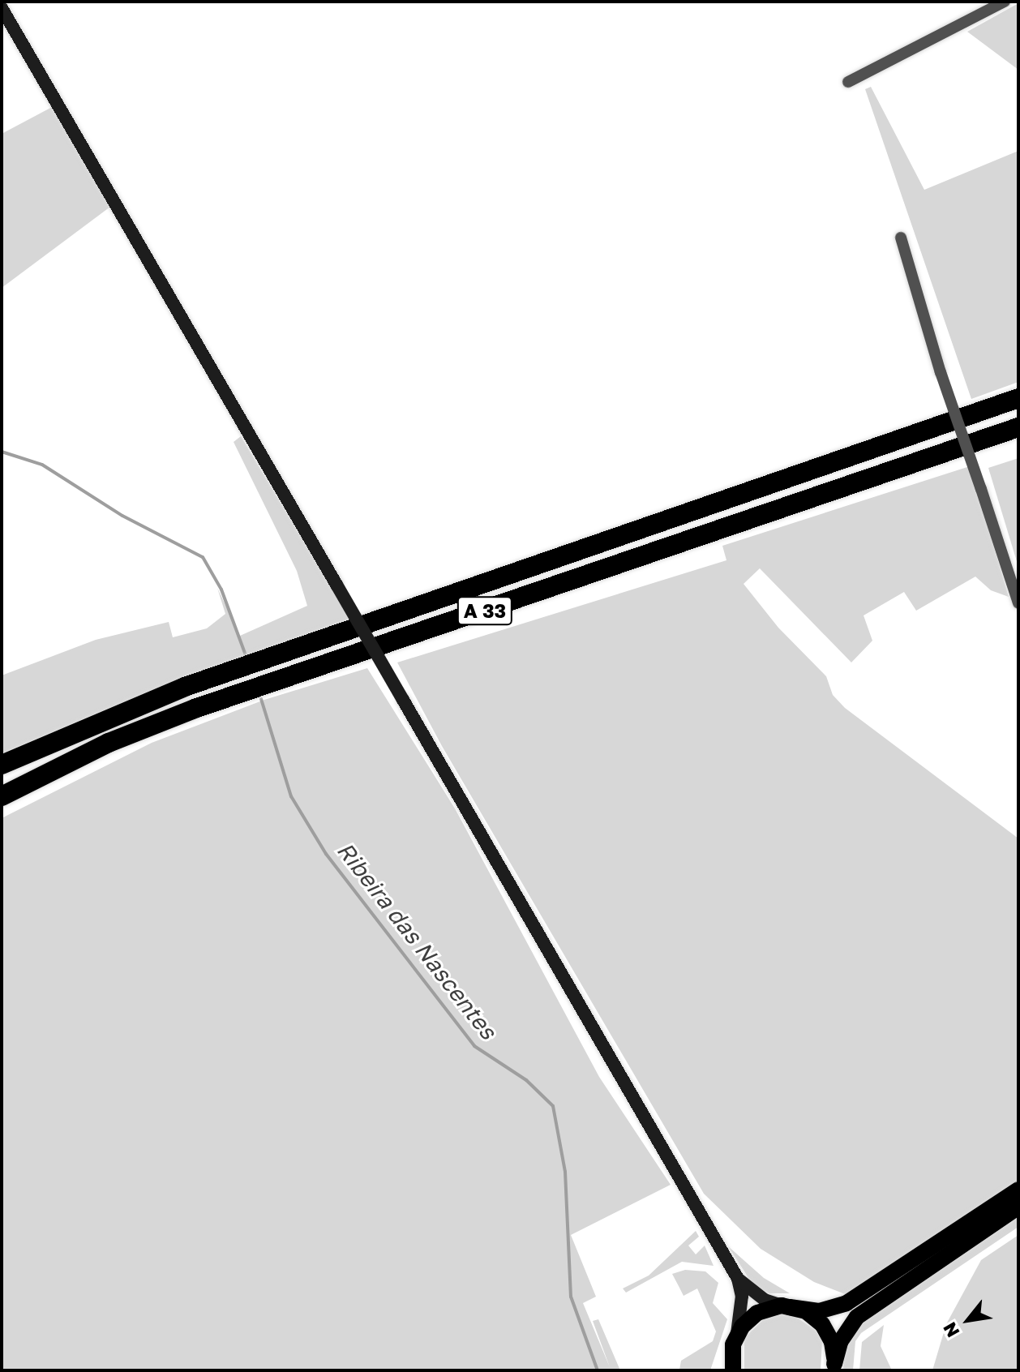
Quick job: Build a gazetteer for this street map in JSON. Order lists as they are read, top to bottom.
{
  "streets": {
    "highway": ["A 33"]
  },
  "water": ["Ribeira das Nascentes"],
  "north": "bottom left"
}
